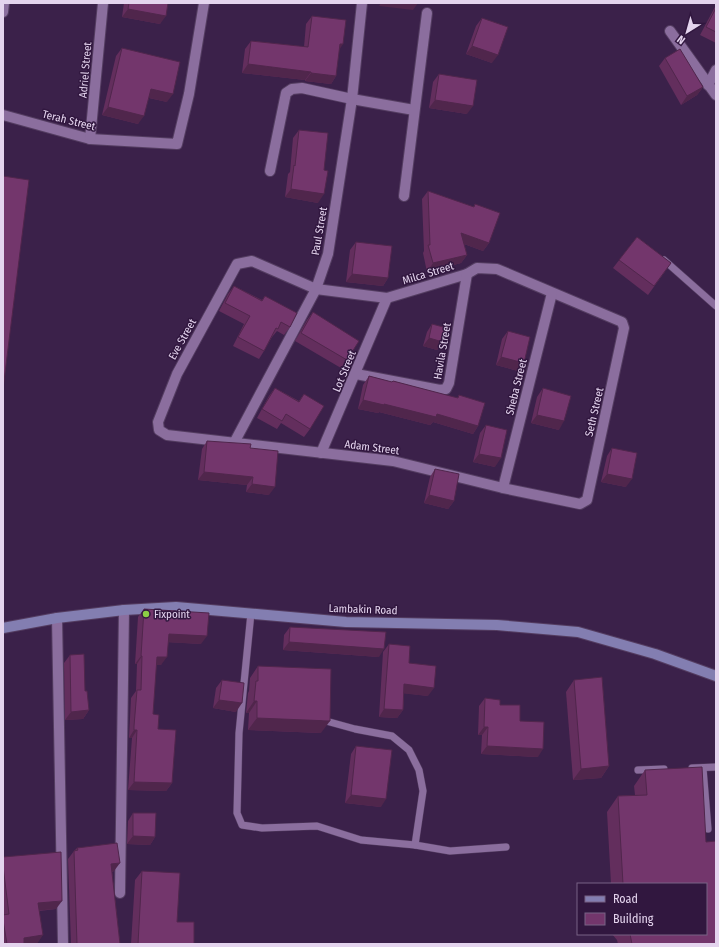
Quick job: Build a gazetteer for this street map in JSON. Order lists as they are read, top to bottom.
{
  "streets": {
    "main road": ["Lambakin Road"],
    "street": [
      "Adriel Street",
      "Terah Street",
      "Paul Street",
      "Milca Street",
      "Eve Street",
      "Havila Street",
      "Lot Street",
      "Sheba Street",
      "Seth Street",
      "Adam Street"
    ]
  },
  "crossings": [
    ["Adriel Street", "Terah Street"],
    ["Paul Street", "Milca Street"],
    ["Paul Street", "Adam Street"],
    ["Milca Street", "Eve Street"],
    ["Milca Street", "Havila Street"],
    ["Milca Street", "Lot Street"],
    ["Milca Street", "Sheba Street"],
    ["Milca Street", "Seth Street"],
    ["Eve Street", "Adam Street"],
    ["Havila Street", "Lot Street"],
    ["Lot Street", "Adam Street"],
    ["Sheba Street", "Adam Street"],
    ["Seth Street", "Adam Street"]
  ],
  "places": ["Fixpoint"],
  "legend": ["Road", "Building"],
  "north": "bottom left"
}
